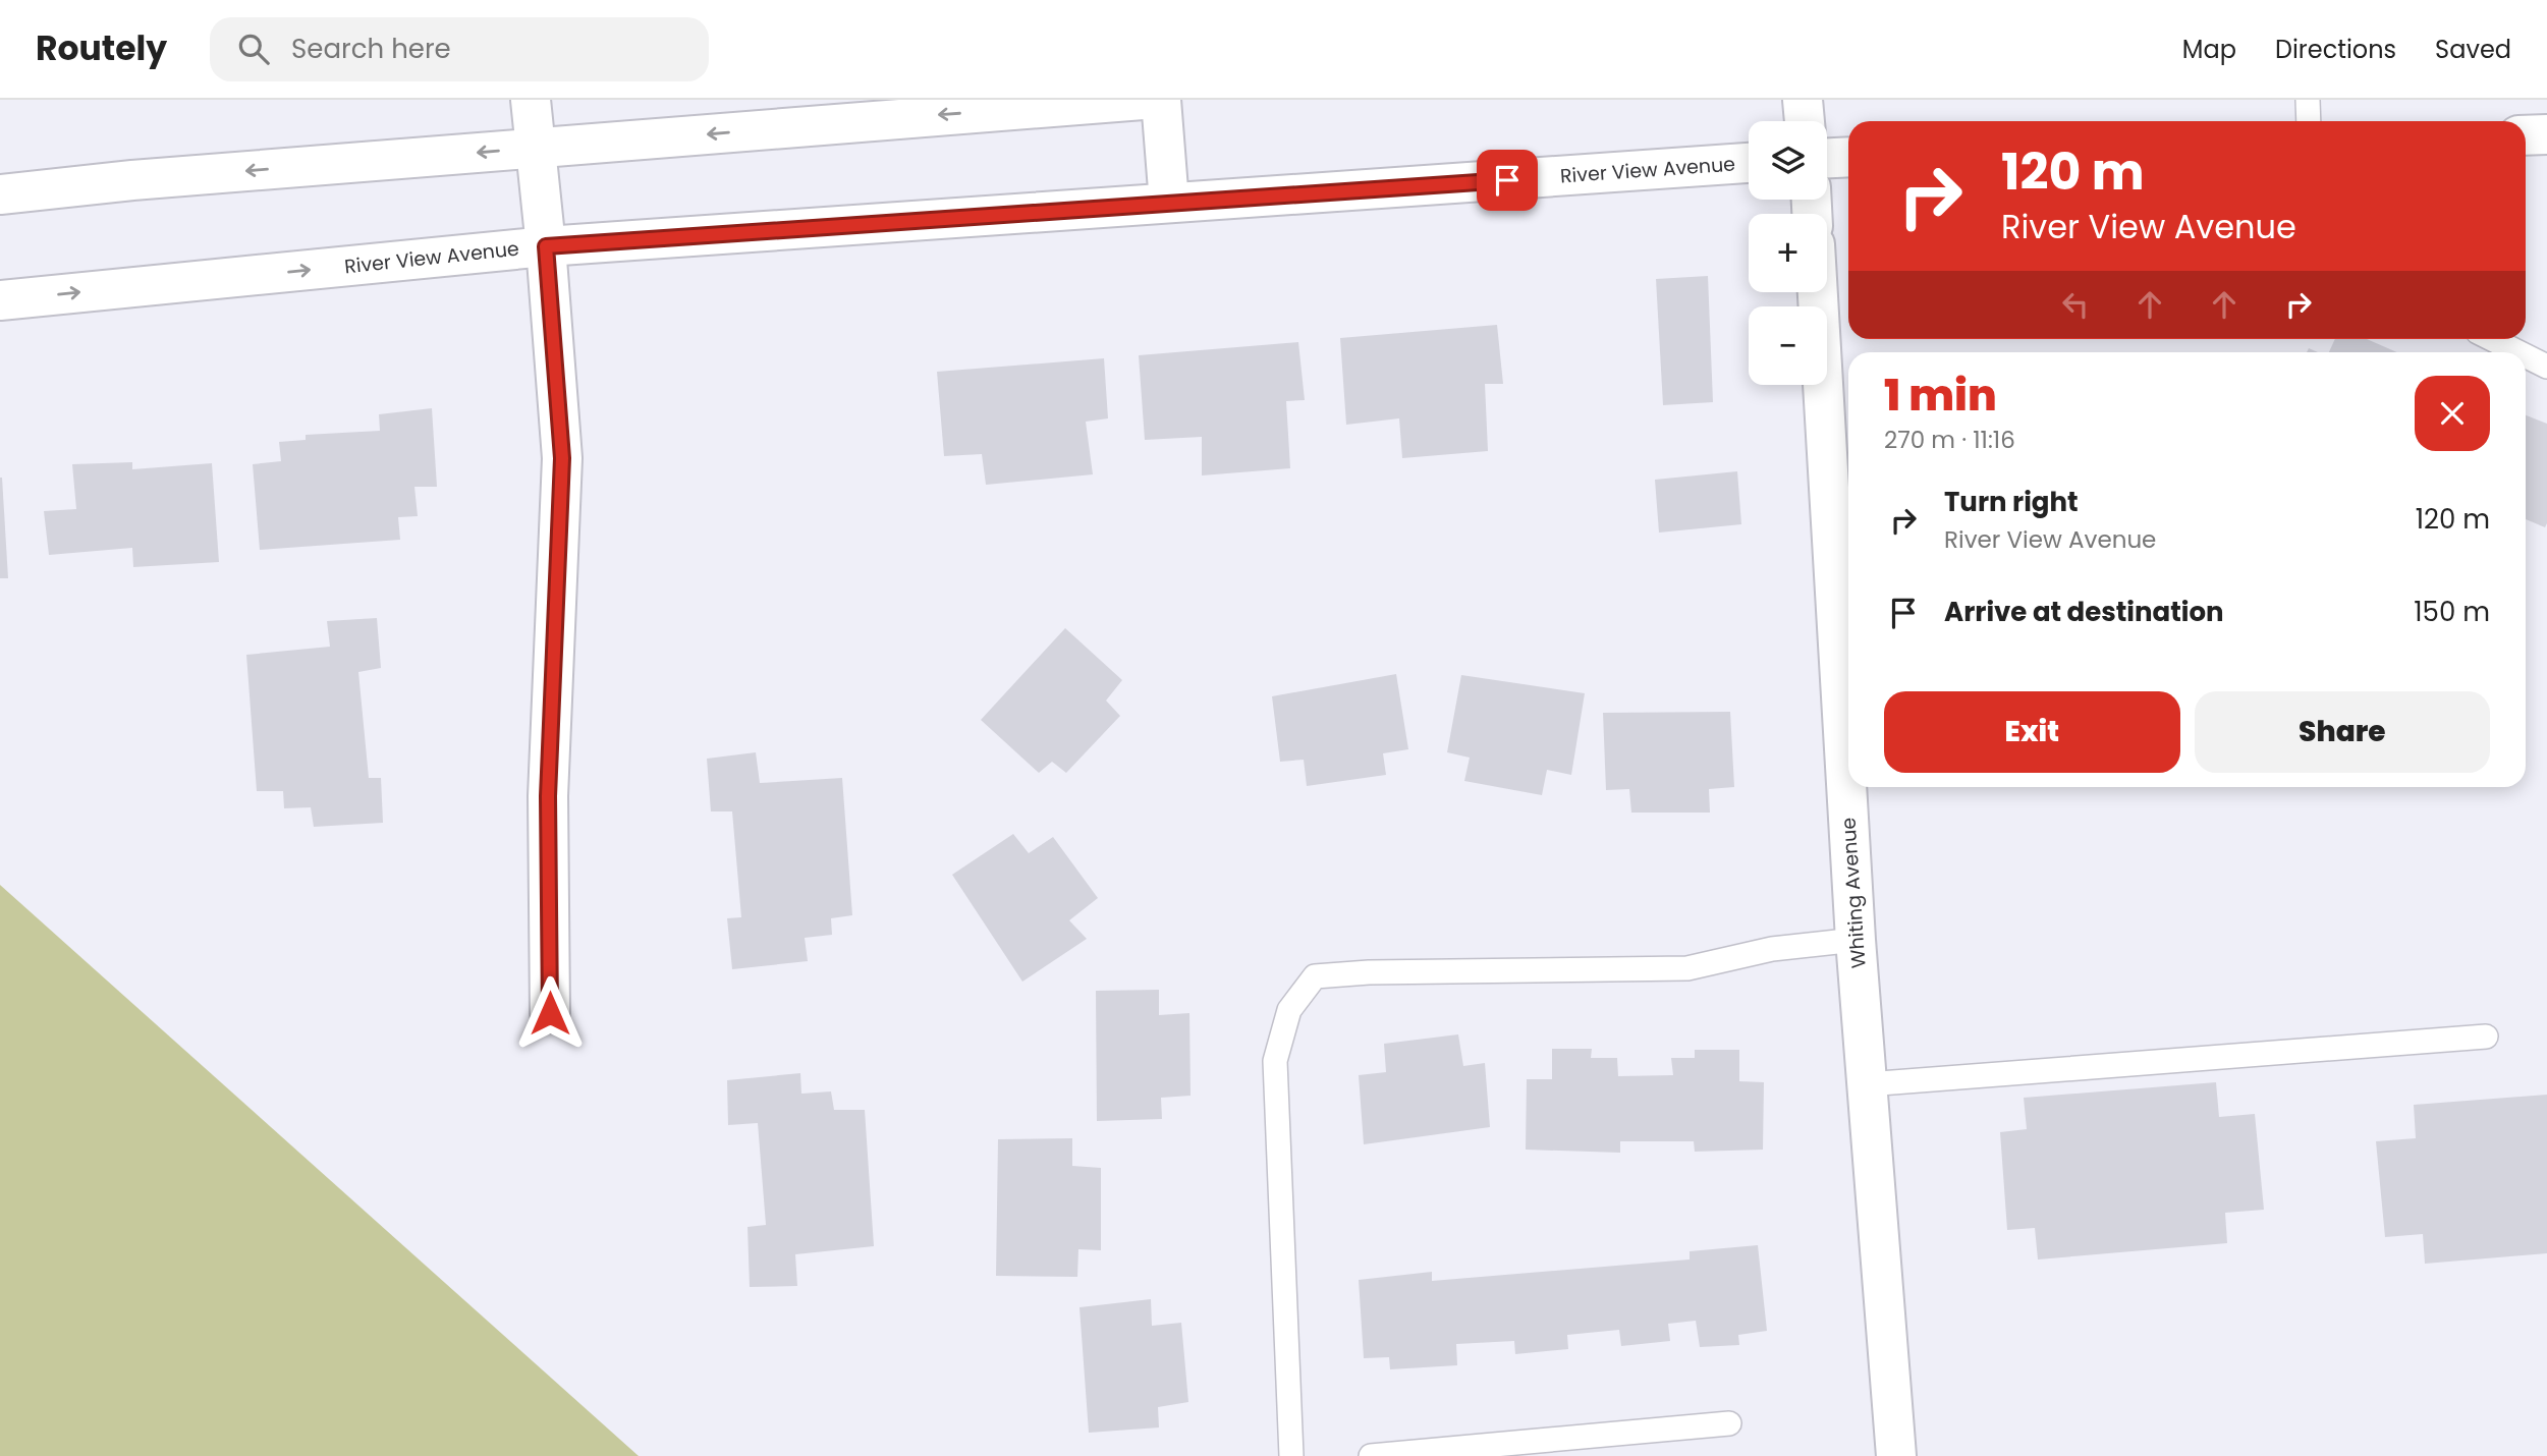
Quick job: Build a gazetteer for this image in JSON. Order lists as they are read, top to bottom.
{
  "streets": {
    "main road": ["River View Avenue", "Whiting Avenue"]
  },
  "page": {
    "header": "Routely",
    "search": "Search here",
    "nav": ["Map", "Directions", "Saved"],
    "map_buttons": ["+", "−"],
    "turn": ["120 m", "River View Avenue"],
    "heading": ["1 min", "270 m · 11:16"],
    "list": [
      {
        "name": "Turn right",
        "note": "River View Avenue",
        "value": "120 m"
      },
      {
        "name": "Arrive at destination",
        "value": "150 m"
      }
    ],
    "buttons": ["Exit", "Share"]
  }
}
